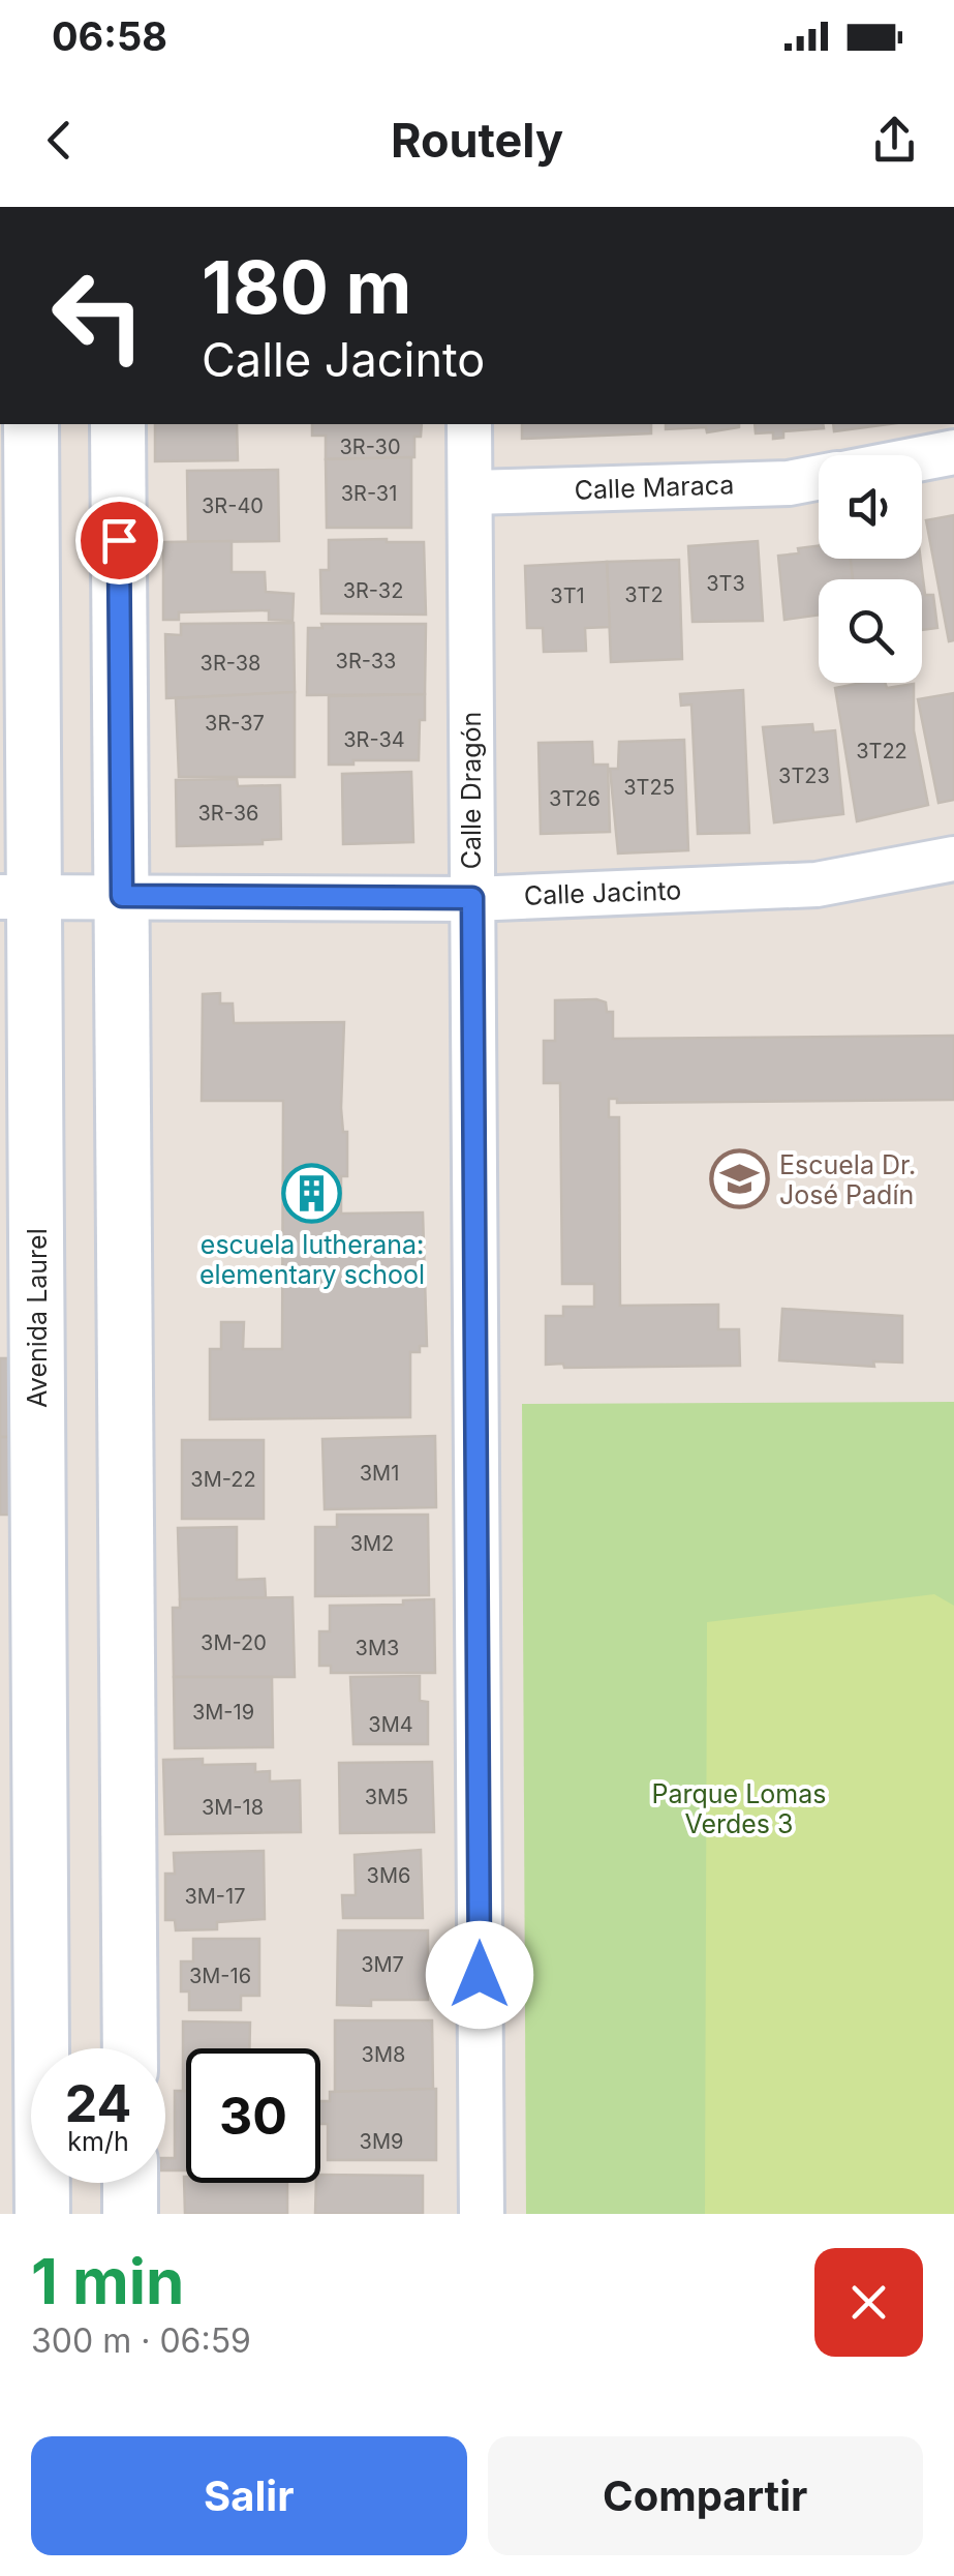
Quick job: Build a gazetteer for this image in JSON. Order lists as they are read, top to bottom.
{
  "streets": {
    "street": [
      "Calle Maraca",
      "Calle Dragón",
      "Calle Jacinto",
      "Avenida Laurel"
    ]
  },
  "crossings": [
    ["Calle Maraca", "Calle Dragón"],
    ["Calle Dragón", "Calle Jacinto"],
    ["Calle Jacinto", "Avenida Laurel"]
  ],
  "parks": ["Parque Lomas Verdes 3"],
  "places": {
    "school or university": ["Escuela Dr. José Padín"],
    "building": ["escuela lutherana: elementary school"]
  },
  "house_numbers": [
    "3R-30",
    "3R-31",
    "3R-40",
    "3T3",
    "3R-32",
    "3T2",
    "3T1",
    "3R-33",
    "3R-38",
    "3R-37",
    "3R-34",
    "3T22",
    "3T23",
    "3T25",
    "3T26",
    "3R-36",
    "3M1",
    "3M-22",
    "3M2",
    "3M-20",
    "3M3",
    "3M-19",
    "3M4",
    "3M5",
    "3M-18",
    "3M6",
    "3M-17",
    "3M7",
    "3M-16",
    "3M8",
    "3M9"
  ],
  "page": {
    "status": "06:58",
    "header": "Routely",
    "turn": ["180 m", "Calle Jacinto"],
    "speed": "24 km/h",
    "limit": "30",
    "heading": ["1 min", "300 m · 06:59"],
    "buttons": ["Salir", "Compartir"]
  }
}
